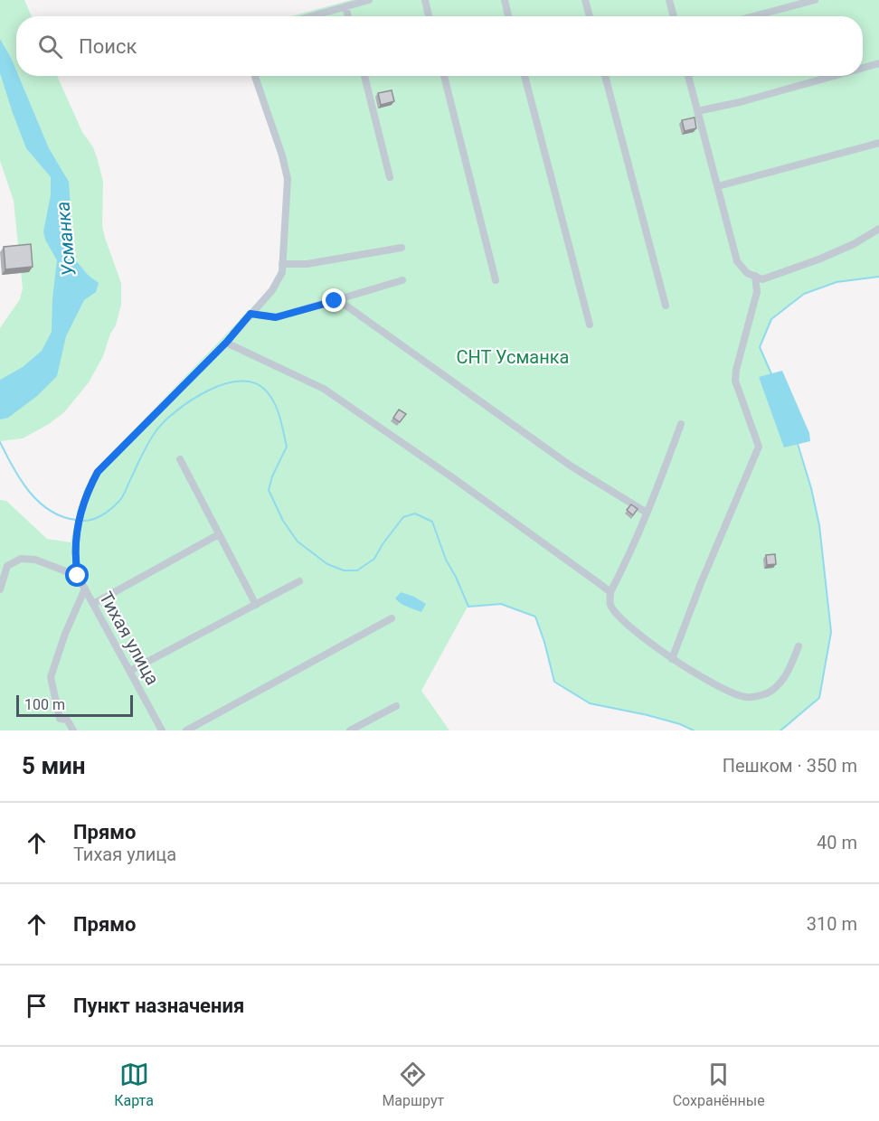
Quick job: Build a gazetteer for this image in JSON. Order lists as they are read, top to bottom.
{
  "streets": {
    "street": ["Тихая улица"]
  },
  "water": ["Усманка"],
  "parks": ["СНТ Усманка"],
  "scale_bar": "100 m",
  "page": {
    "search": "Поиск",
    "scale": "100 m",
    "heading": ["5 мин", "Пешком · 350 m"],
    "list": [
      ["Прямо", "Тихая улица", "40 m"],
      ["Прямо", "310 m"],
      "Пункт назначения"
    ],
    "nav": ["Карта", "Маршрут", "Сохранённые"]
  }
}
